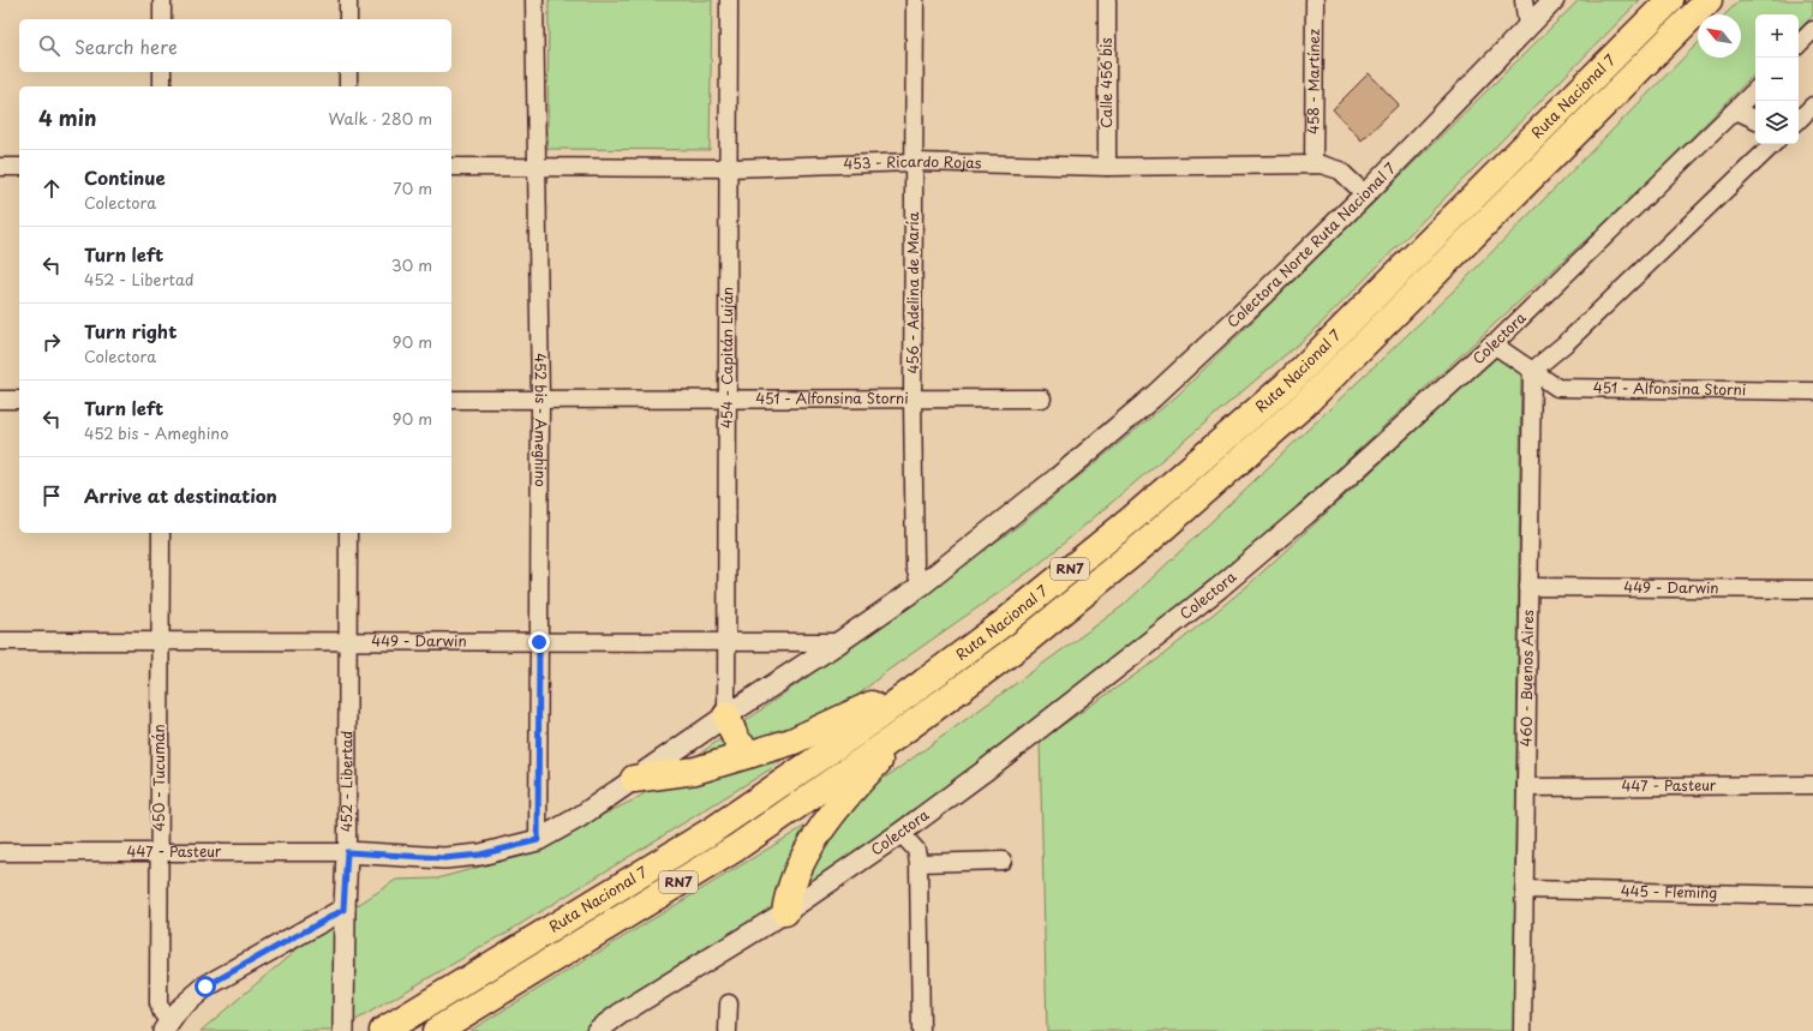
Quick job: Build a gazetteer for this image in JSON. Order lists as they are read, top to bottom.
{
  "streets": {
    "highway": ["Ruta Nacional 7", "RN7"],
    "street": [
      "458 - Martínez",
      "Calle 456 bis",
      "453 - Ricardo Rojas",
      "Colectora Norte Ruta Nacional 7",
      "456 - Adelina de María",
      "Colectora",
      "454 - Capitán Luján",
      "451 - Alfonsina Storni",
      "452 bis - Ameghino",
      "449 - Darwin",
      "460 - Buenos Aires",
      "450 - Tucumán",
      "452 - Libertad",
      "447 - Pasteur",
      "445 - Fleming"
    ]
  },
  "crossings": [
    ["458 - Martínez", "453 - Ricardo Rojas"],
    ["Calle 456 bis", "453 - Ricardo Rojas"],
    ["453 - Ricardo Rojas", "Colectora Norte Ruta Nacional 7"],
    ["453 - Ricardo Rojas", "456 - Adelina de María"],
    ["453 - Ricardo Rojas", "454 - Capitán Luján"],
    ["453 - Ricardo Rojas", "452 bis - Ameghino"],
    ["Colectora Norte Ruta Nacional 7", "456 - Adelina de María"],
    ["456 - Adelina de María", "451 - Alfonsina Storni"],
    ["454 - Capitán Luján", "451 - Alfonsina Storni"],
    ["454 - Capitán Luján", "449 - Darwin"],
    ["451 - Alfonsina Storni", "452 bis - Ameghino"],
    ["451 - Alfonsina Storni", "460 - Buenos Aires"],
    ["452 bis - Ameghino", "449 - Darwin"],
    ["449 - Darwin", "460 - Buenos Aires"],
    ["449 - Darwin", "450 - Tucumán"],
    ["449 - Darwin", "452 - Libertad"],
    ["460 - Buenos Aires", "447 - Pasteur"],
    ["460 - Buenos Aires", "445 - Fleming"],
    ["450 - Tucumán", "447 - Pasteur"],
    ["452 - Libertad", "447 - Pasteur"]
  ],
  "north": "top left",
  "page": {
    "map_buttons": ["+", "−"],
    "search": "Search here",
    "heading": ["4 min", "Walk · 280 m"],
    "list": [
      ["Continue", "Colectora", "70 m"],
      ["Turn left", "452 - Libertad", "30 m"],
      ["Turn right", "Colectora", "90 m"],
      ["Turn left", "452 bis - Ameghino", "90 m"],
      "Arrive at destination"
    ]
  }
}
